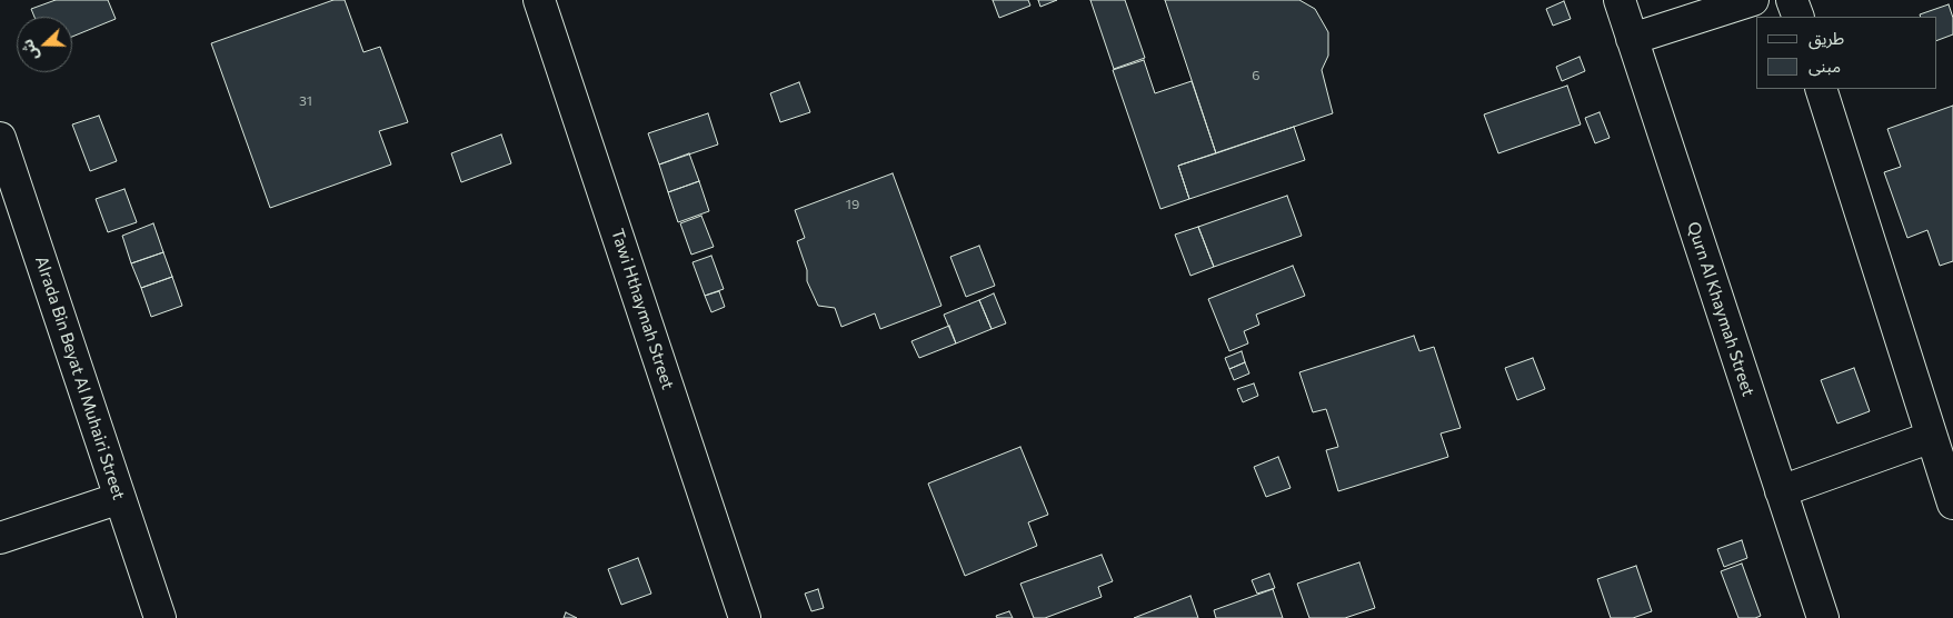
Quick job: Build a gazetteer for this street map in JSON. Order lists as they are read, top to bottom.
{
  "streets": {
    "street": ["Tawi Hthaymah Street", "Qurn Al Khaymah Street", "Alrada Bin Beyat Al Muhairi Street"]
  },
  "house_numbers": ["6", "31", "19"],
  "legend": ["طريق", "مبنى"],
  "north": "left"
}
